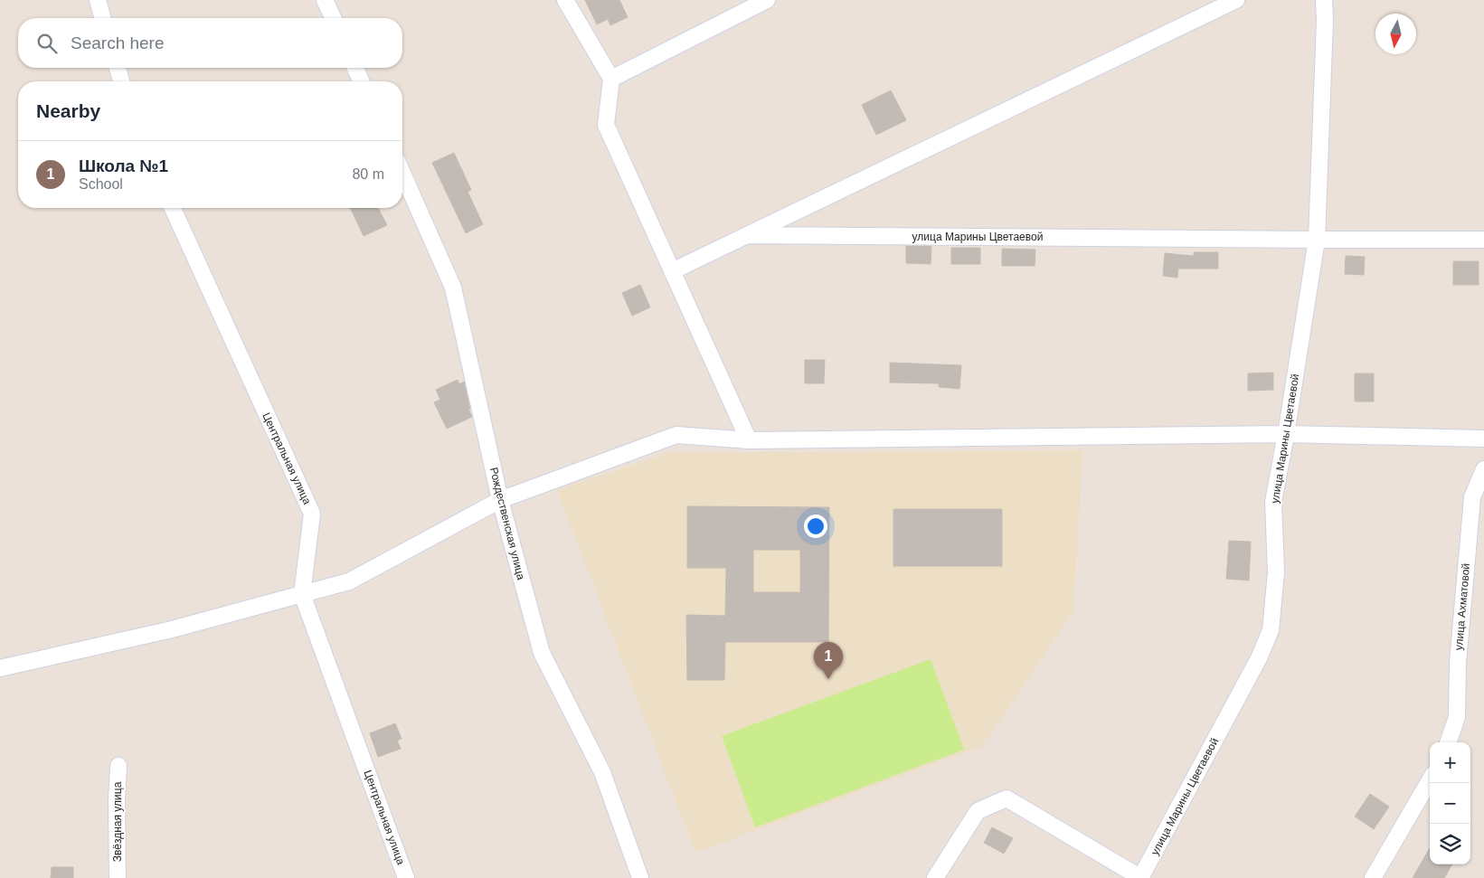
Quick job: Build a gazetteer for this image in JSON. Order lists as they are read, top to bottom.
{
  "streets": {
    "street": [
      "улица Марины Цветаевой",
      "Центральная улица",
      "Рождественская улица",
      "улица Ахматовой",
      "Звёздная улица"
    ]
  },
  "north": "bottom",
  "page": {
    "search": "Search here",
    "heading": "Nearby",
    "list": [
      {
        "mark": "1",
        "name": "Школа №1",
        "note": "School",
        "value": "80 m"
      }
    ],
    "pins": "1",
    "map_buttons": ["+", "−"]
  }
}
